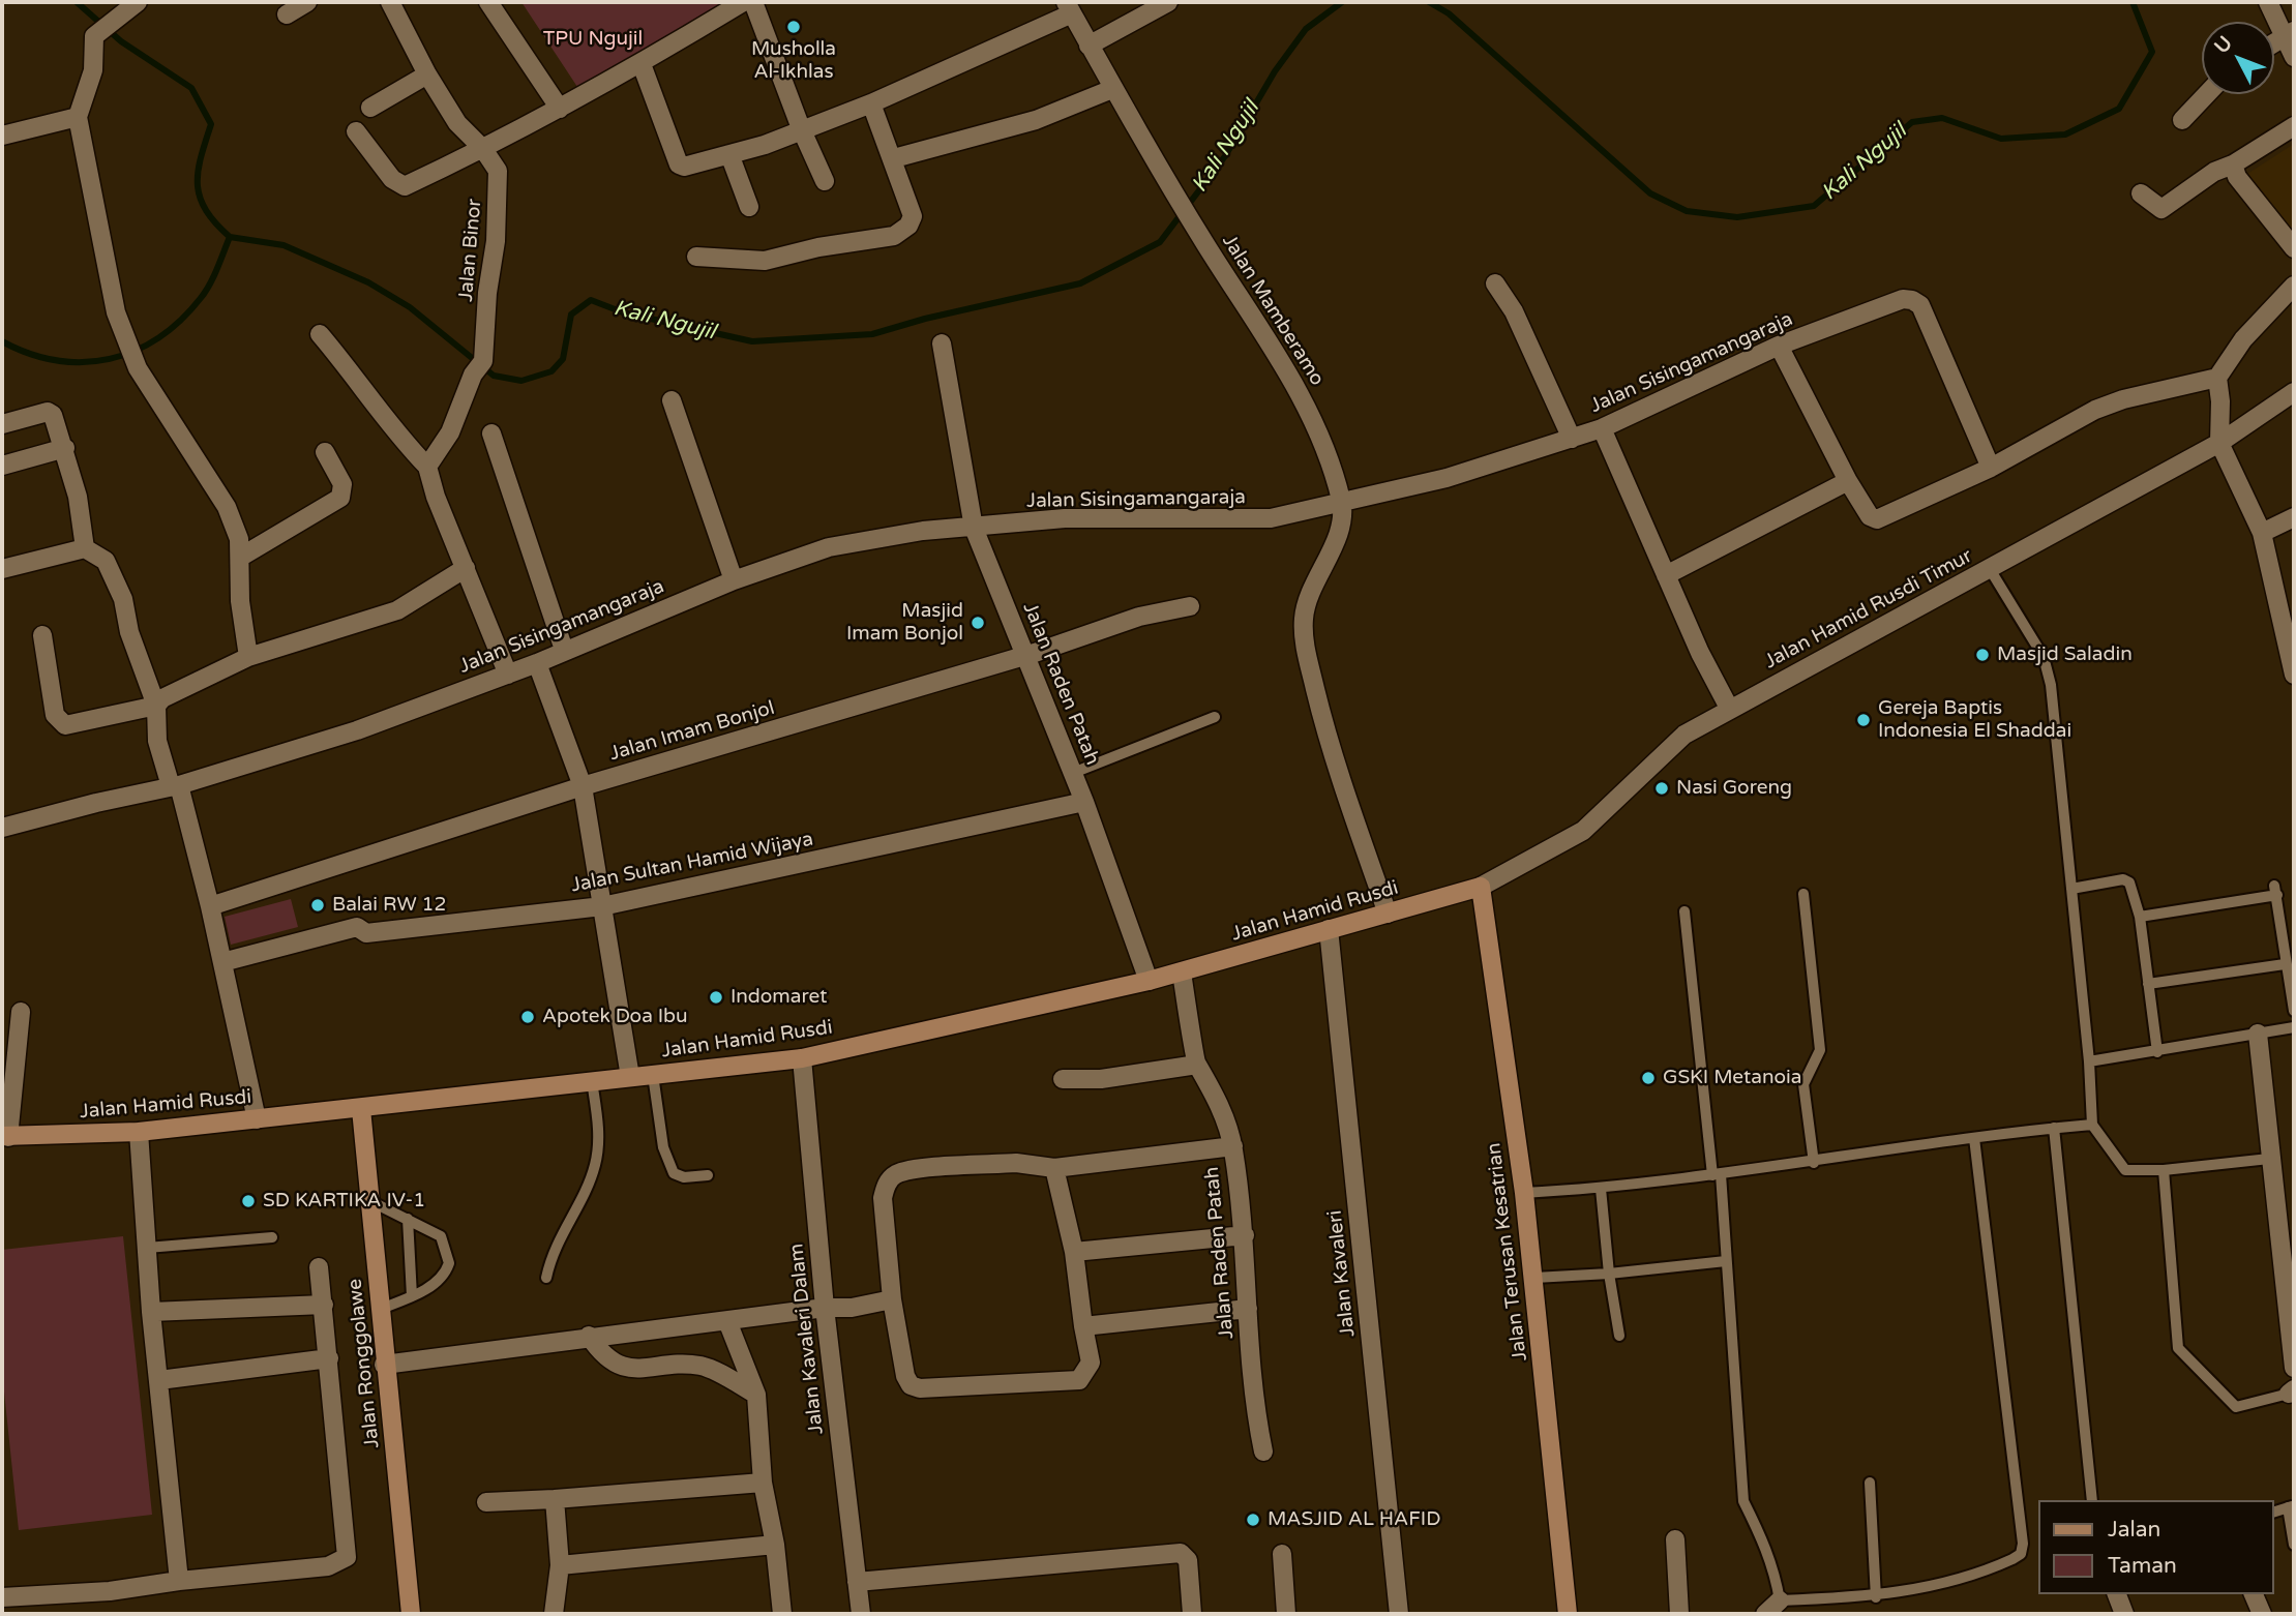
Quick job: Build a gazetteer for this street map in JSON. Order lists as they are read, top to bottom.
{
  "streets": {
    "street": [
      "Jalan Binor",
      "Jalan Mamberamo",
      "Jalan Sisingamangaraja",
      "Jalan Hamid Rusdi Timur",
      "Jalan Raden Patah",
      "Jalan Imam Bonjol",
      "Jalan Sultan Hamid Wijaya",
      "Jalan Hamid Rusdi",
      "Jalan Terusan Kesatrian",
      "Jalan Kavaleri",
      "Jalan Kavaleri Dalam",
      "Jalan Ronggolawe"
    ]
  },
  "crossings": [
    ["Jalan Mamberamo", "Jalan Sisingamangaraja"],
    ["Jalan Mamberamo", "Jalan Hamid Rusdi"],
    ["Jalan Sisingamangaraja", "Jalan Raden Patah"],
    ["Jalan Hamid Rusdi Timur", "Jalan Hamid Rusdi"],
    ["Jalan Hamid Rusdi Timur", "Jalan Terusan Kesatrian"],
    ["Jalan Raden Patah", "Jalan Imam Bonjol"],
    ["Jalan Raden Patah", "Jalan Sultan Hamid Wijaya"],
    ["Jalan Raden Patah", "Jalan Hamid Rusdi"],
    ["Jalan Hamid Rusdi", "Jalan Terusan Kesatrian"],
    ["Jalan Hamid Rusdi", "Jalan Kavaleri"],
    ["Jalan Hamid Rusdi", "Jalan Kavaleri Dalam"],
    ["Jalan Hamid Rusdi", "Jalan Ronggolawe"]
  ],
  "water": ["Kali Ngujil"],
  "parks": ["TPU Ngujil"],
  "places": [
    "Musholla Al-Ikhlas",
    "Masjid Imam Bonjol",
    "Masjid Saladin",
    "Gereja Baptis Indonesia El Shaddai",
    "Nasi Goreng",
    "Balai RW 12",
    "Indomaret",
    "Apotek Doa Ibu",
    "GSKI Metanoia",
    "SD KARTIKA IV-1",
    "MASJID AL HAFID"
  ],
  "legend": ["Jalan", "Taman"],
  "north": "top left"
}
